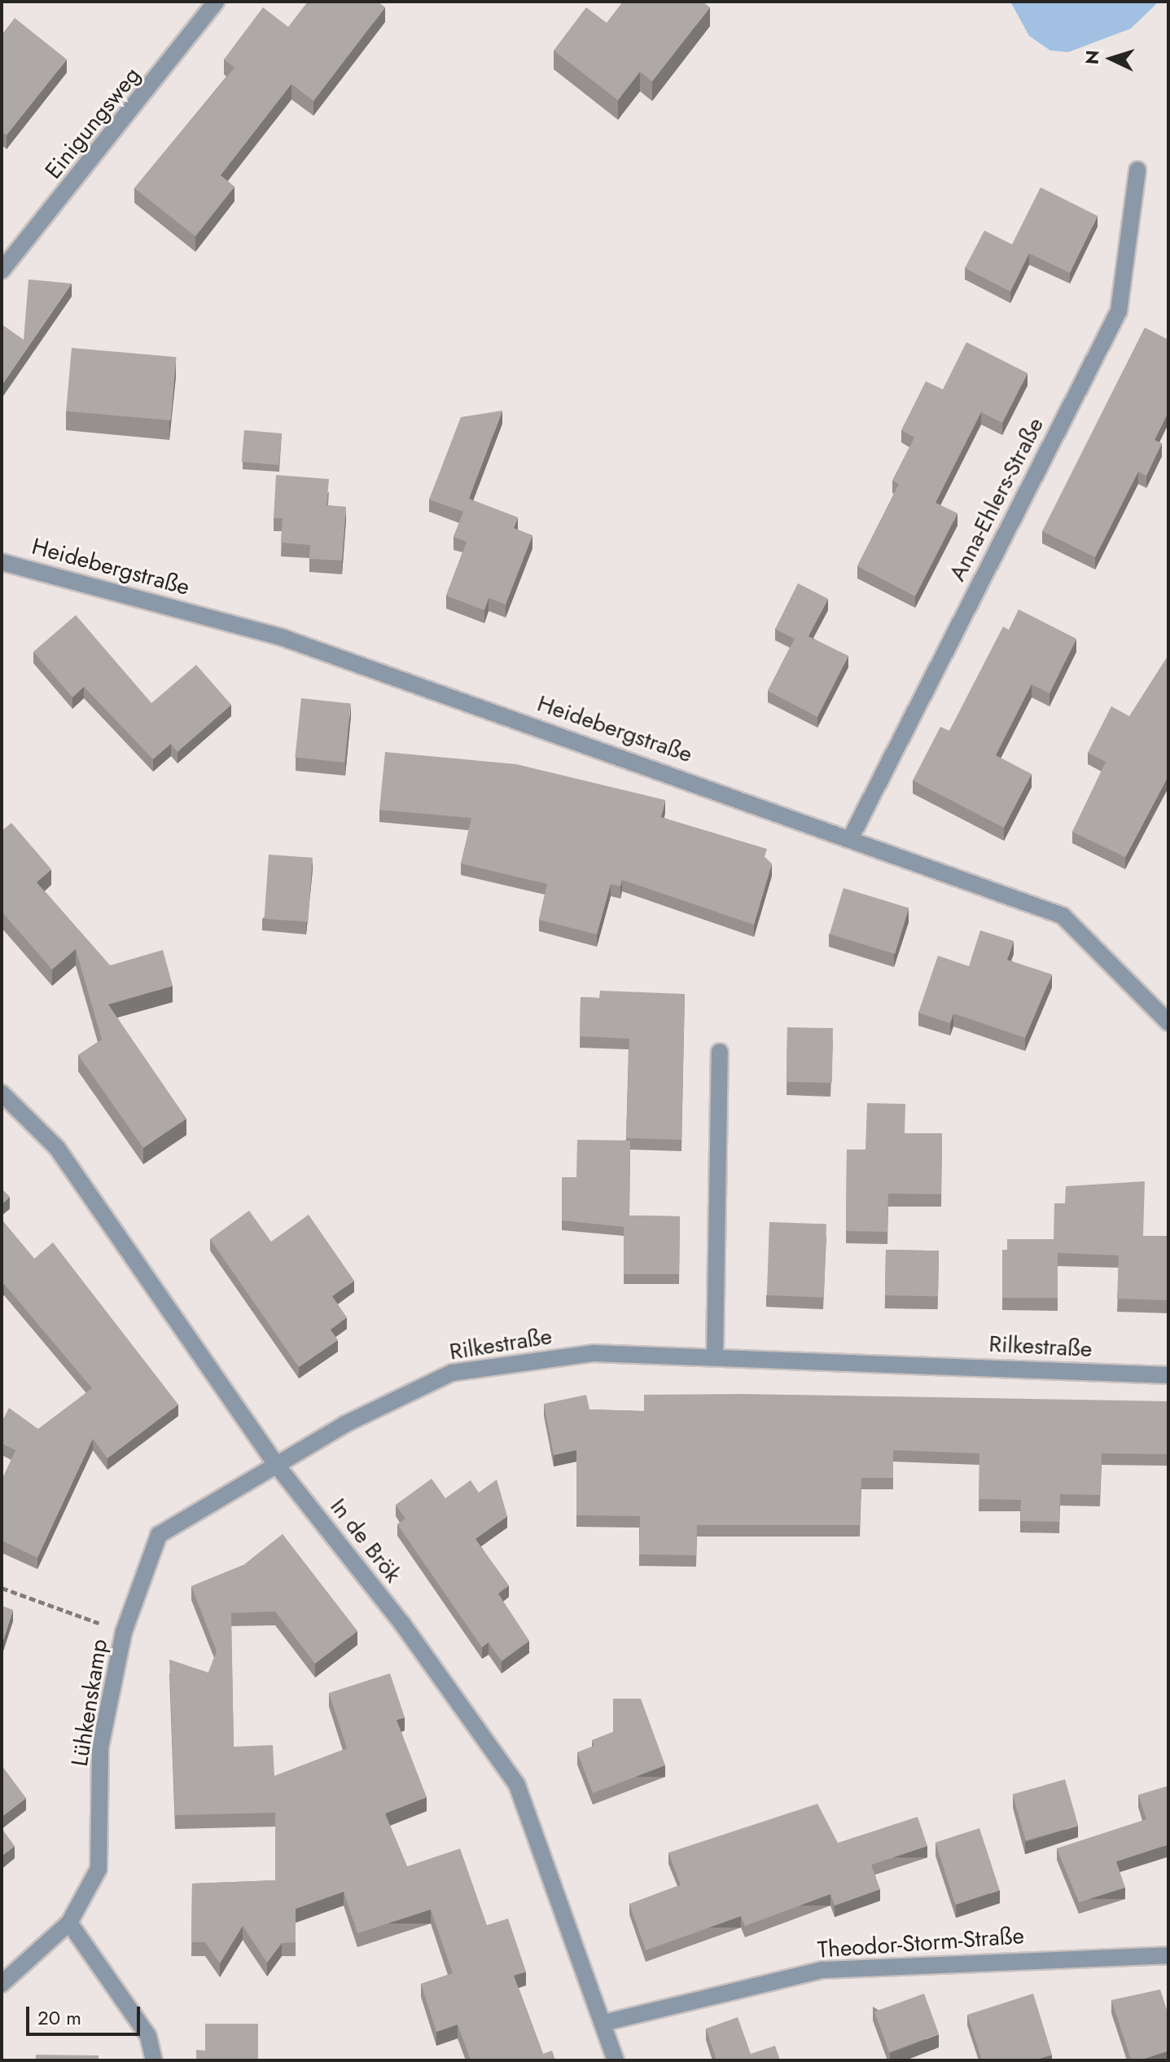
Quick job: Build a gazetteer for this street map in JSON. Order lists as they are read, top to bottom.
{
  "streets": {
    "street": [
      "Einigungsweg",
      "Anna-Ehlers-Straße",
      "Heidebergstraße",
      "Rilkestraße",
      "In de Brök",
      "Lühkenskamp",
      "Theodor-Storm-Straße"
    ]
  },
  "crossings": [
    ["Anna-Ehlers-Straße", "Heidebergstraße"],
    ["Rilkestraße", "In de Brök"],
    ["Rilkestraße", "Lühkenskamp"],
    ["In de Brök", "Lühkenskamp"],
    ["In de Brök", "Theodor-Storm-Straße"]
  ],
  "scale_bar": "20 m",
  "north": "left"
}
